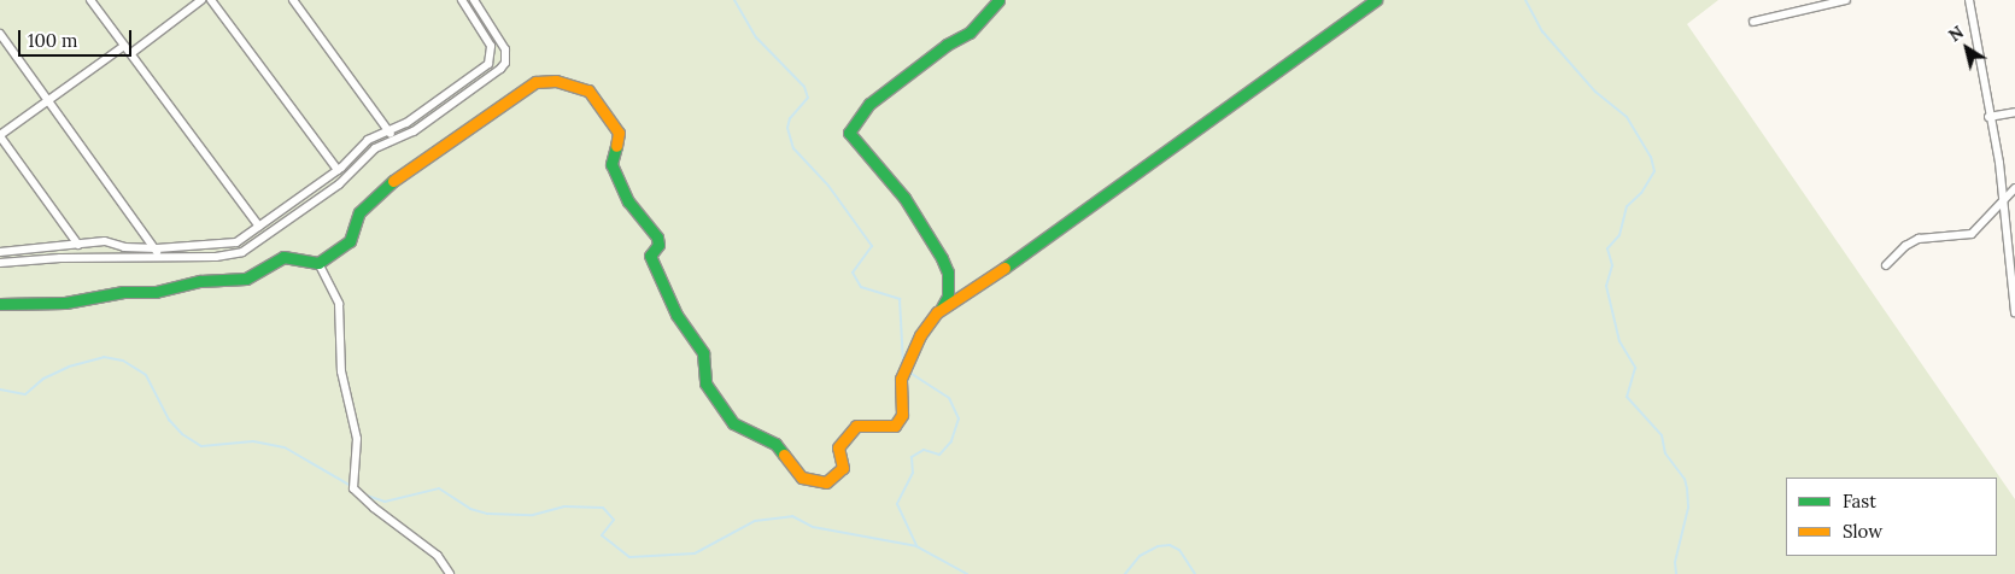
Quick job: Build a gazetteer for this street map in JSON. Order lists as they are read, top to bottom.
{
  "legend": ["Fast", "Slow"],
  "scale_bar": "100 m",
  "north": "top left"
}
